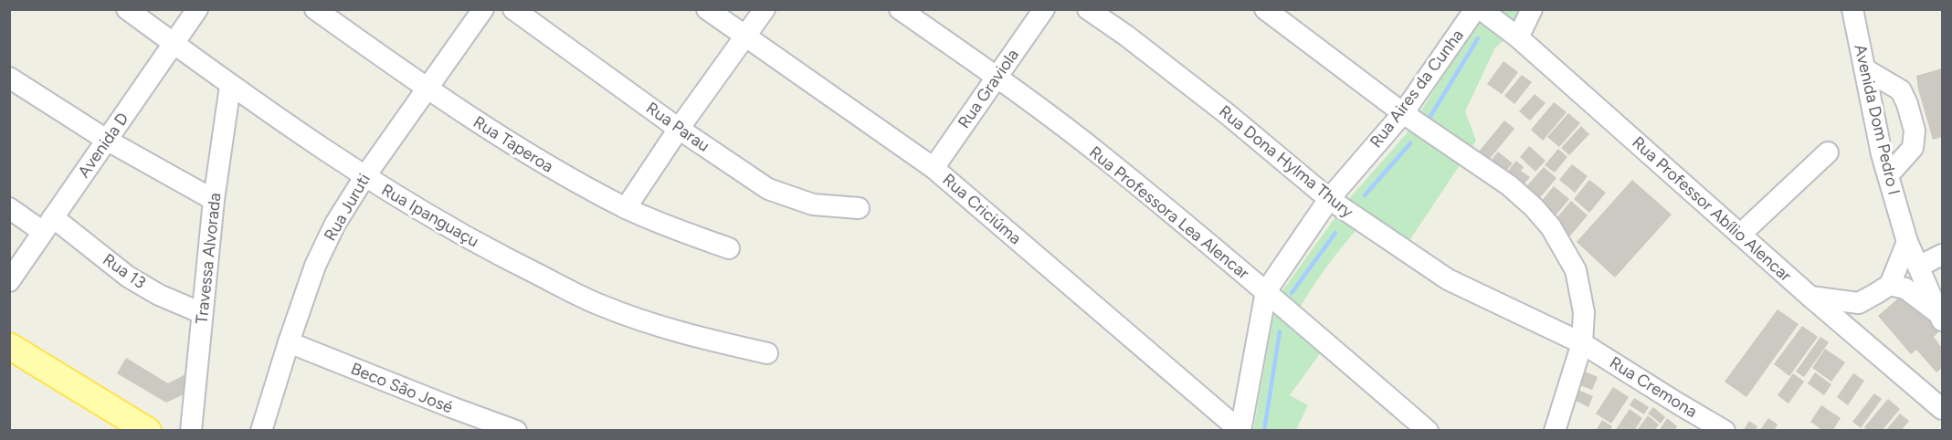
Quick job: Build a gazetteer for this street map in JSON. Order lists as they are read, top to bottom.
{
  "streets": {
    "street": [
      "Rua Graviola",
      "Rua Aires da Cunha",
      "Avenida Dom Pedro I",
      "Rua Parau",
      "Rua Taperoa",
      "Avenida D",
      "Rua Dona Hylma Thury",
      "Rua Juruti",
      "Rua Criciúma",
      "Rua Professor Abílio Alencar",
      "Rua Professora Lea Alencar",
      "Rua Ipanguaçu",
      "Travessa Alvorada",
      "Rua 13",
      "Rua Cremona",
      "Beco São José"
    ]
  },
  "crossings": [
    ["Rua Graviola", "Rua Criciúma"],
    ["Rua Graviola", "Rua Professora Lea Alencar"],
    ["Rua Aires da Cunha", "Rua Dona Hylma Thury"],
    ["Rua Aires da Cunha", "Rua Criciúma"],
    ["Rua Aires da Cunha", "Rua Professora Lea Alencar"],
    ["Rua Taperoa", "Rua Juruti"],
    ["Avenida D", "Rua Ipanguaçu"],
    ["Avenida D", "Rua 13"],
    ["Rua Dona Hylma Thury", "Rua Cremona"],
    ["Rua Juruti", "Rua Ipanguaçu"],
    ["Rua Juruti", "Beco São José"],
    ["Rua Ipanguaçu", "Travessa Alvorada"],
    ["Travessa Alvorada", "Rua 13"]
  ]
}
